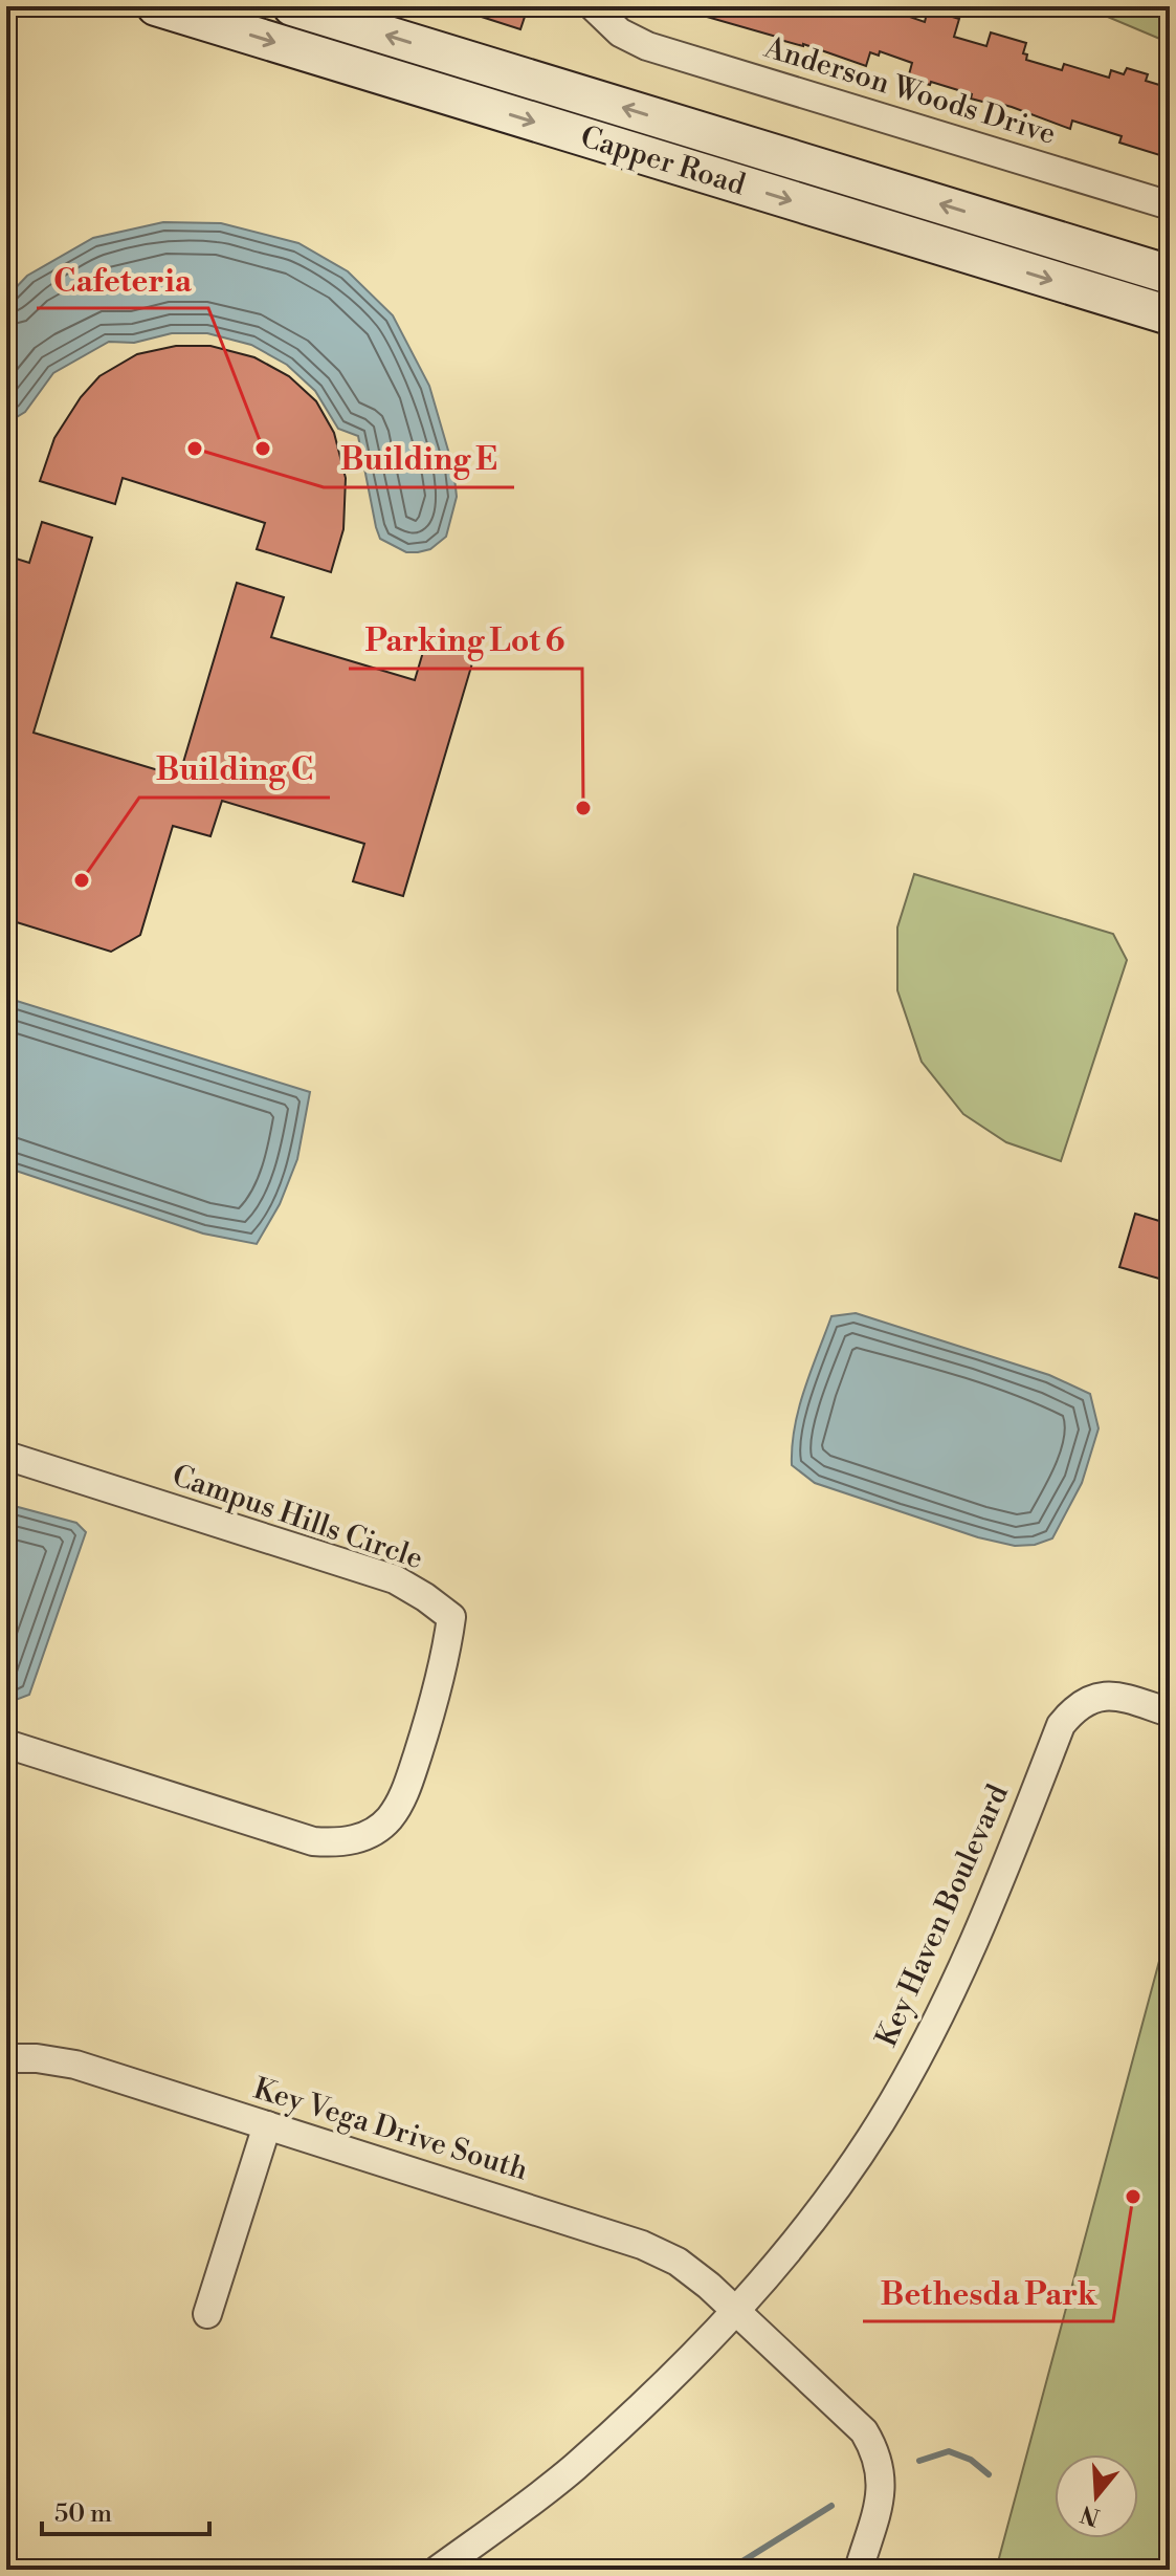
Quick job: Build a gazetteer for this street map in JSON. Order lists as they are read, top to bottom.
{
  "streets": {
    "street": [
      "Anderson Woods Drive",
      "Capper Road",
      "Campus Hills Circle",
      "Key Haven Boulevard",
      "Key Vega Drive South"
    ]
  },
  "crossings": [
    ["Key Haven Boulevard", "Key Vega Drive South"]
  ],
  "places": [
    "Building E",
    "Cafeteria",
    "Parking Lot 6",
    "Building C",
    "Bethesda Park"
  ],
  "scale_bar": "50 m",
  "north": "bottom"
}
